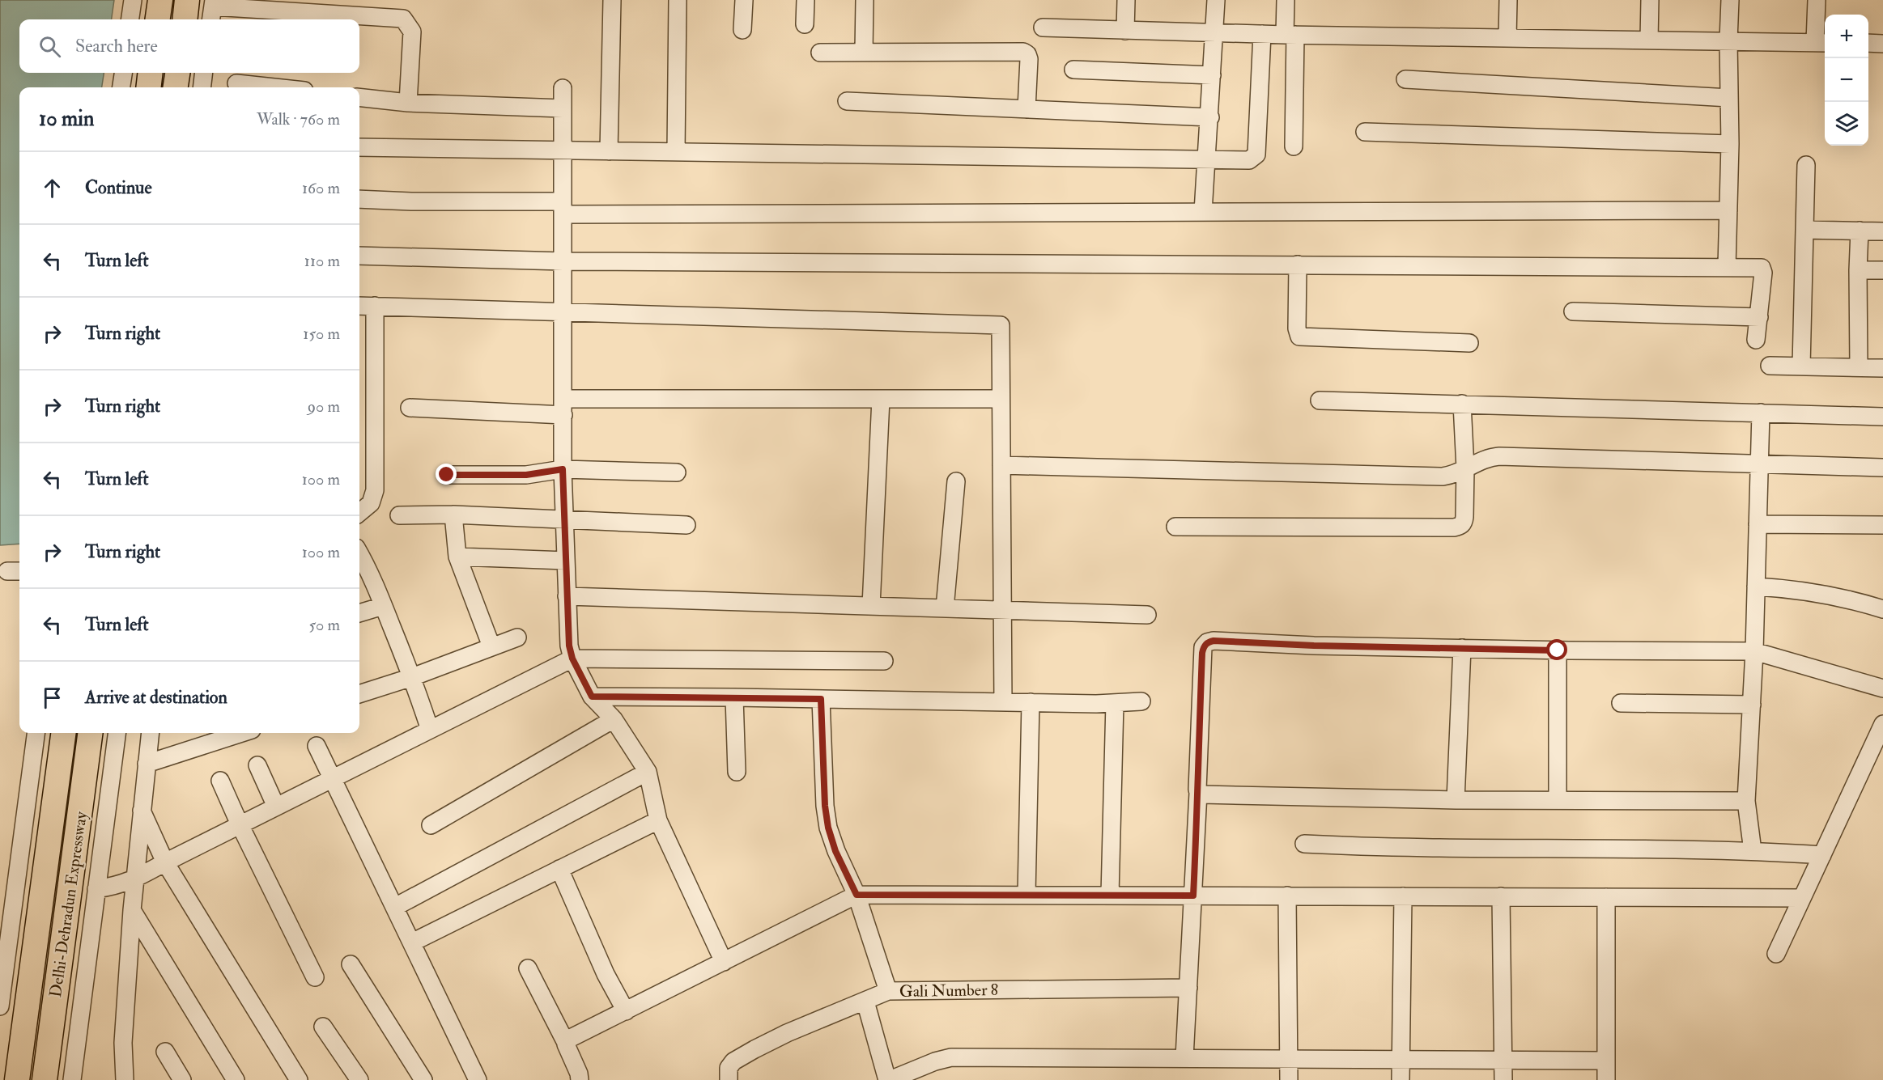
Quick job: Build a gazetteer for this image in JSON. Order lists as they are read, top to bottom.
{
  "streets": {
    "highway": ["Delhi-Dehradun Expressway"],
    "street": ["Gali Number 8"]
  },
  "page": {
    "map_buttons": ["+", "−"],
    "search": "Search here",
    "heading": ["10 min", "Walk · 760 m"],
    "list": [
      ["Continue", "160 m"],
      ["Turn left", "110 m"],
      ["Turn right", "150 m"],
      ["Turn right", "90 m"],
      ["Turn left", "100 m"],
      ["Turn right", "100 m"],
      ["Turn left", "50 m"],
      "Arrive at destination"
    ]
  }
}
